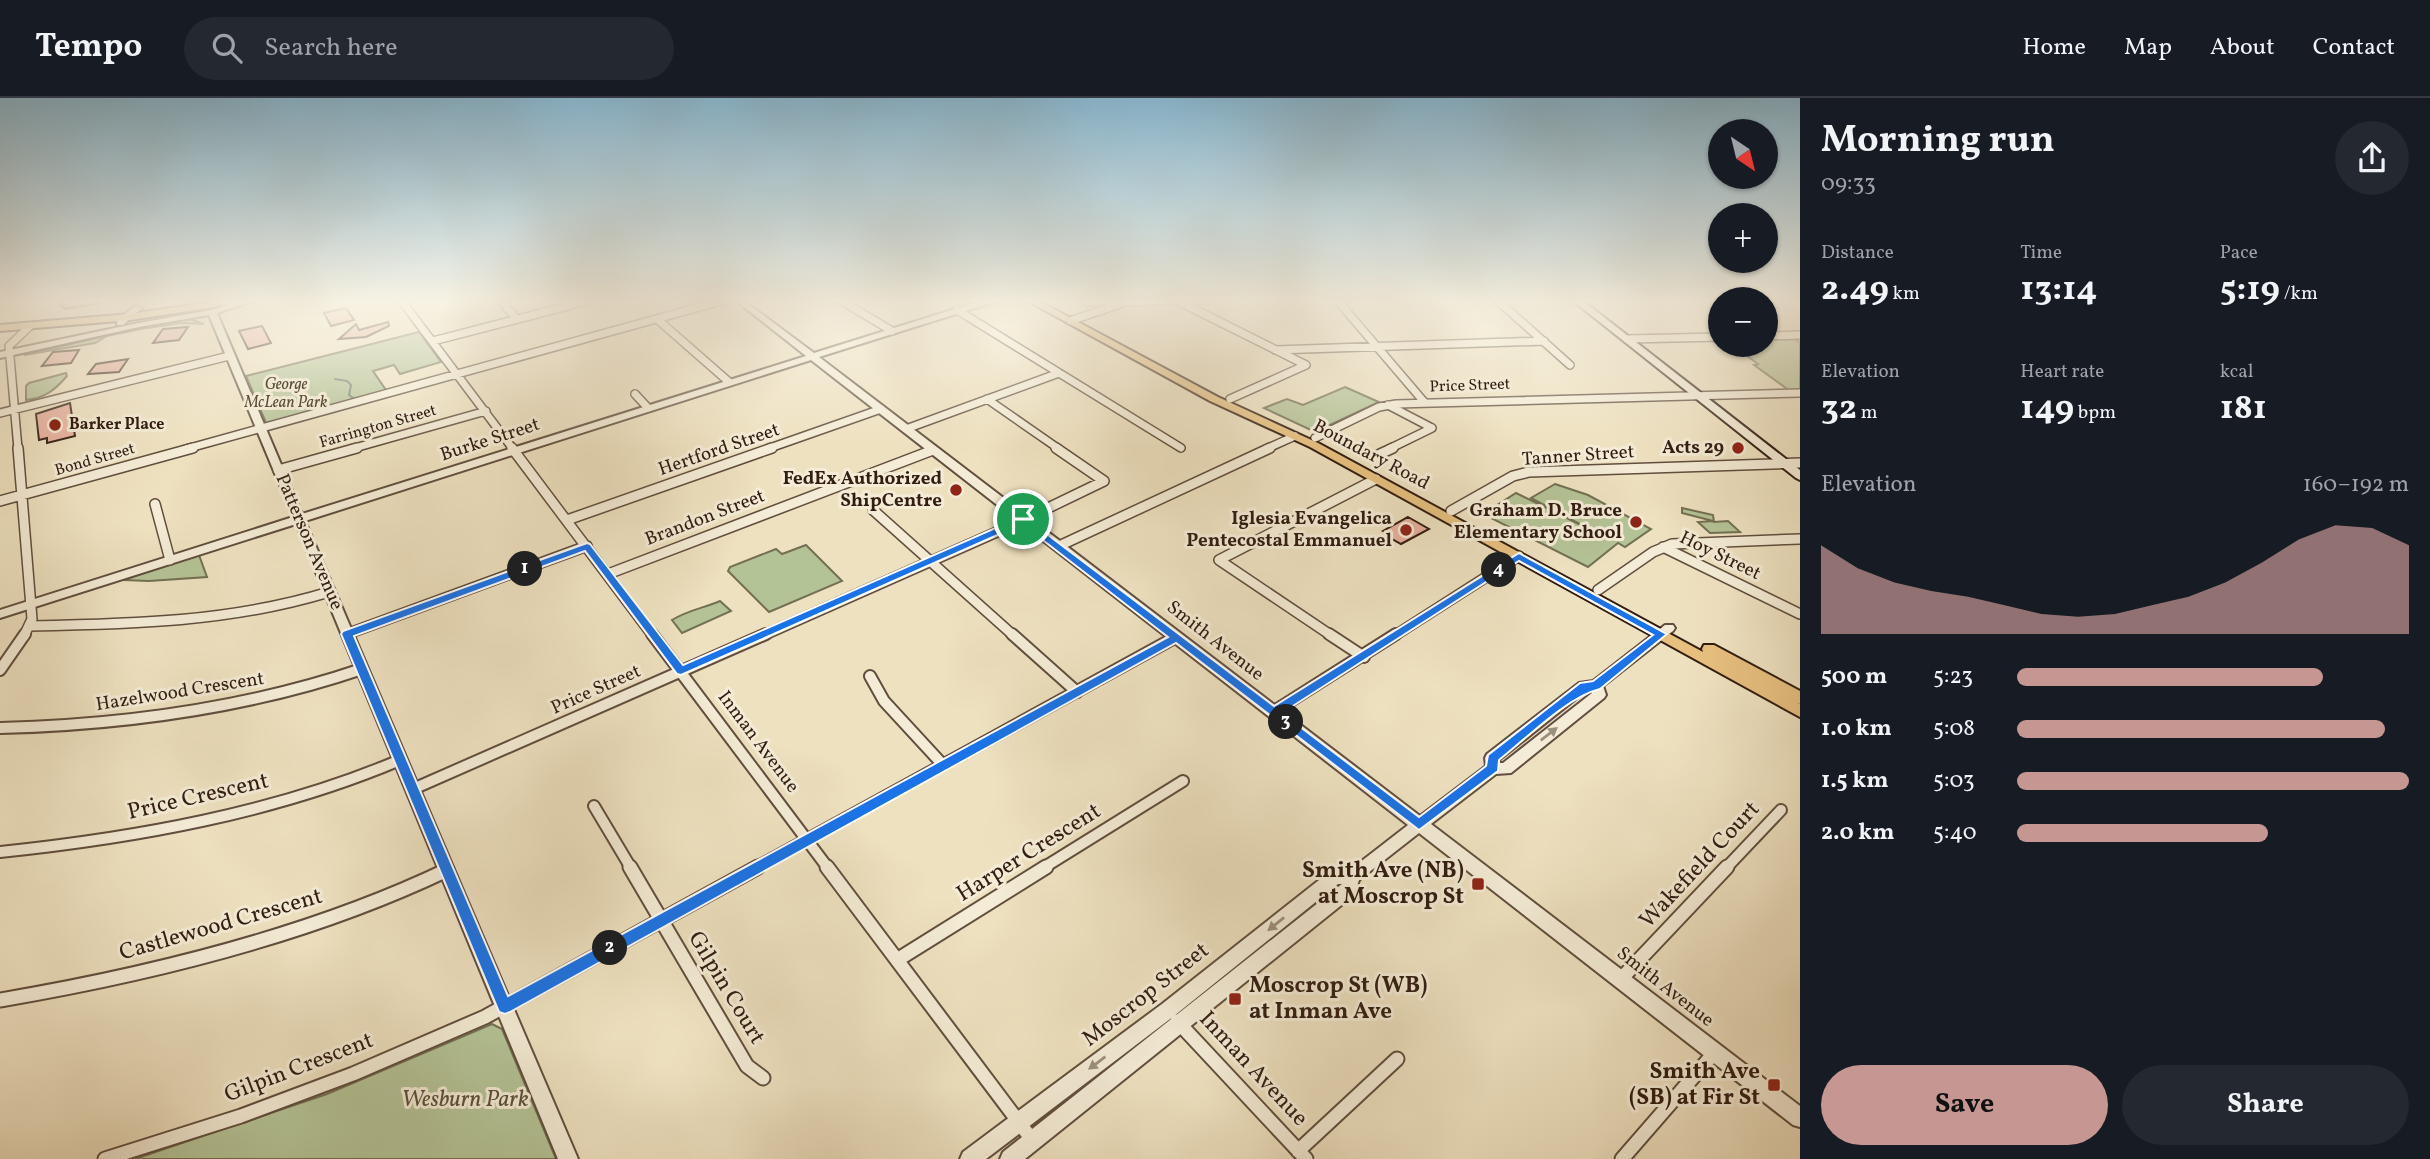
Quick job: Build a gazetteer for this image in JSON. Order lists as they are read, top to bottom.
{
  "streets": {
    "main road": ["Boundary Road"],
    "street": [
      "Price Street",
      "Farrington Street",
      "Burke Street",
      "Hertford Street",
      "Tanner Street",
      "Bond Street",
      "Brandon Street",
      "Patterson Avenue",
      "Hoy Street",
      "Smith Avenue",
      "Hazelwood Crescent",
      "Inman Avenue",
      "Price Crescent",
      "Harper Crescent",
      "Wakefield Court",
      "Castlewood Crescent",
      "Gilpin Court",
      "Moscrop Street",
      "Gilpin Crescent"
    ]
  },
  "crossings": [
    ["Price Street", "Boundary Road"],
    ["Price Street", "Patterson Avenue"],
    ["Price Street", "Smith Avenue"],
    ["Price Street", "Inman Avenue"],
    ["Farrington Street", "Patterson Avenue"],
    ["Farrington Street", "Inman Avenue"],
    ["Burke Street", "Patterson Avenue"],
    ["Burke Street", "Smith Avenue"],
    ["Burke Street", "Inman Avenue"],
    ["Hertford Street", "Smith Avenue"],
    ["Hertford Street", "Inman Avenue"],
    ["Boundary Road", "Tanner Street"],
    ["Boundary Road", "Moscrop Street"],
    ["Bond Street", "Patterson Avenue"],
    ["Bond Street", "Inman Avenue"],
    ["Brandon Street", "Smith Avenue"],
    ["Brandon Street", "Inman Avenue"],
    ["Patterson Avenue", "Hazelwood Crescent"],
    ["Patterson Avenue", "Price Crescent"],
    ["Patterson Avenue", "Castlewood Crescent"],
    ["Patterson Avenue", "Gilpin Crescent"],
    ["Smith Avenue", "Wakefield Court"],
    ["Smith Avenue", "Moscrop Street"],
    ["Smith Avenue", "Gilpin Crescent"],
    ["Inman Avenue", "Harper Crescent"],
    ["Inman Avenue", "Moscrop Street"],
    ["Inman Avenue", "Gilpin Crescent"],
    ["Gilpin Court", "Gilpin Crescent"]
  ],
  "parks": ["George McLean Park", "Wesburn Park"],
  "places": {
    "other": [
      "Barker Place",
      "Acts 29",
      "FedEx Authorized ShipCentre",
      "Graham D. Bruce Elementary School",
      "Iglesia Evangelica Pentecostal Emmanuel"
    ],
    "transit": ["Smith Ave (NB) at Moscrop St", "Moscrop St (WB) at Inman Ave", "Smith Ave (SB) at Fir St"]
  },
  "north": "bottom right",
  "page": {
    "header": "Tempo",
    "search": "Search here",
    "nav": [
      "Home",
      "Map",
      "About",
      "Contact"
    ],
    "heading": ["Morning run", "09:33"],
    "map_buttons": ["+", "−"],
    "stats": [
      ["Distance", "2.49 km"],
      ["Time", "13:14"],
      ["Pace", "5:19 /km"],
      ["Elevation", "32 m"],
      ["Heart rate", "149 bpm"],
      ["kcal", "181"]
    ],
    "chart": ["Elevation", "160–192 m"],
    "pins": [
      "1",
      "4",
      "3",
      "2"
    ],
    "list": [
      {
        "name": "500 m",
        "note": "5:23"
      },
      {
        "name": "1.0 km",
        "note": "5:08"
      },
      {
        "name": "1.5 km",
        "note": "5:03"
      },
      {
        "name": "2.0 km",
        "note": "5:40"
      }
    ],
    "buttons": ["Save", "Share"]
  }
}
